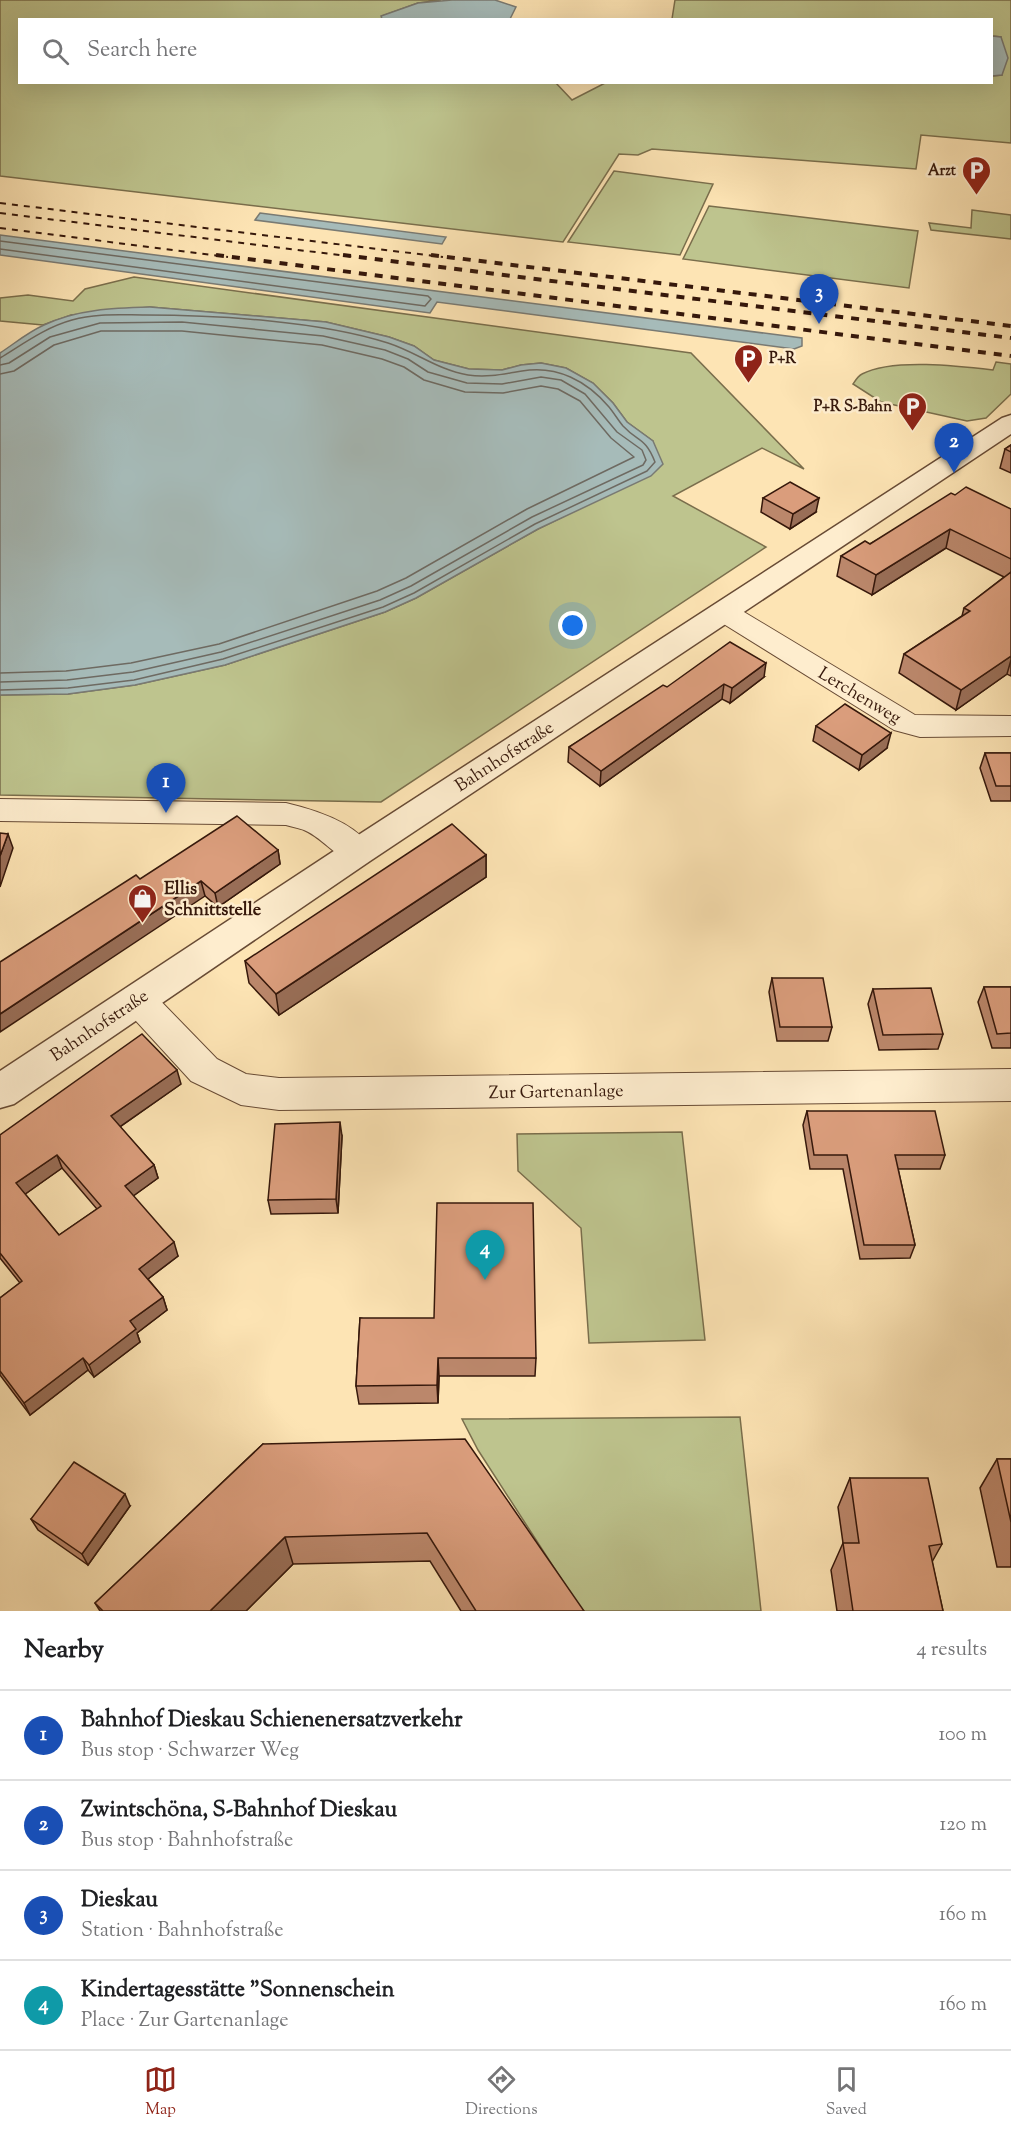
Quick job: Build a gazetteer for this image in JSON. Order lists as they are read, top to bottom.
{
  "streets": {
    "street": ["Lerchenweg", "Bahnhofstraße", "Zur Gartenanlage"]
  },
  "crossings": [
    ["Lerchenweg", "Bahnhofstraße"],
    ["Bahnhofstraße", "Zur Gartenanlage"]
  ],
  "places": {
    "parking": ["Arzt", "P+R", "P+R S-Bahn"],
    "shop": ["Ellis Schnittstelle"]
  },
  "page": {
    "search": "Search here",
    "pins": [
      "3",
      "2",
      "1",
      "4"
    ],
    "heading": ["Nearby", "4 results"],
    "list": [
      {
        "mark": "1",
        "name": "Bahnhof Dieskau Schienenersatzverkehr",
        "note": "Bus stop · Schwarzer Weg",
        "value": "100 m"
      },
      {
        "mark": "2",
        "name": "Zwintschöna, S-Bahnhof Dieskau",
        "note": "Bus stop · Bahnhofstraße",
        "value": "120 m"
      },
      {
        "mark": "3",
        "name": "Dieskau",
        "note": "Station · Bahnhofstraße",
        "value": "160 m"
      },
      {
        "mark": "4",
        "name": "Kindertagesstätte \"Sonnenschein",
        "note": "Place · Zur Gartenanlage",
        "value": "160 m"
      }
    ],
    "nav": ["Map", "Directions", "Saved"]
  }
}
